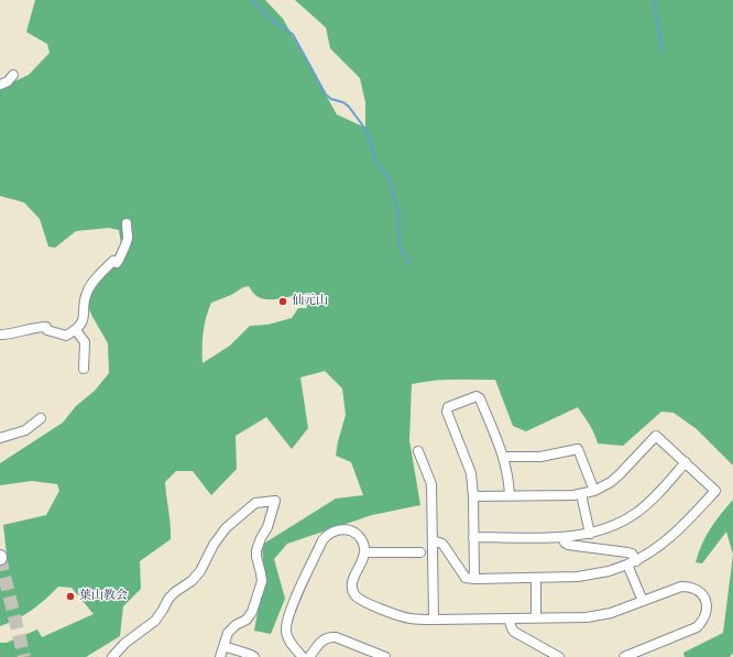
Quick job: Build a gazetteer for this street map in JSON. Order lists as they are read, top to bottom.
{
  "places": ["仙元山", "葉山教会"]
}
